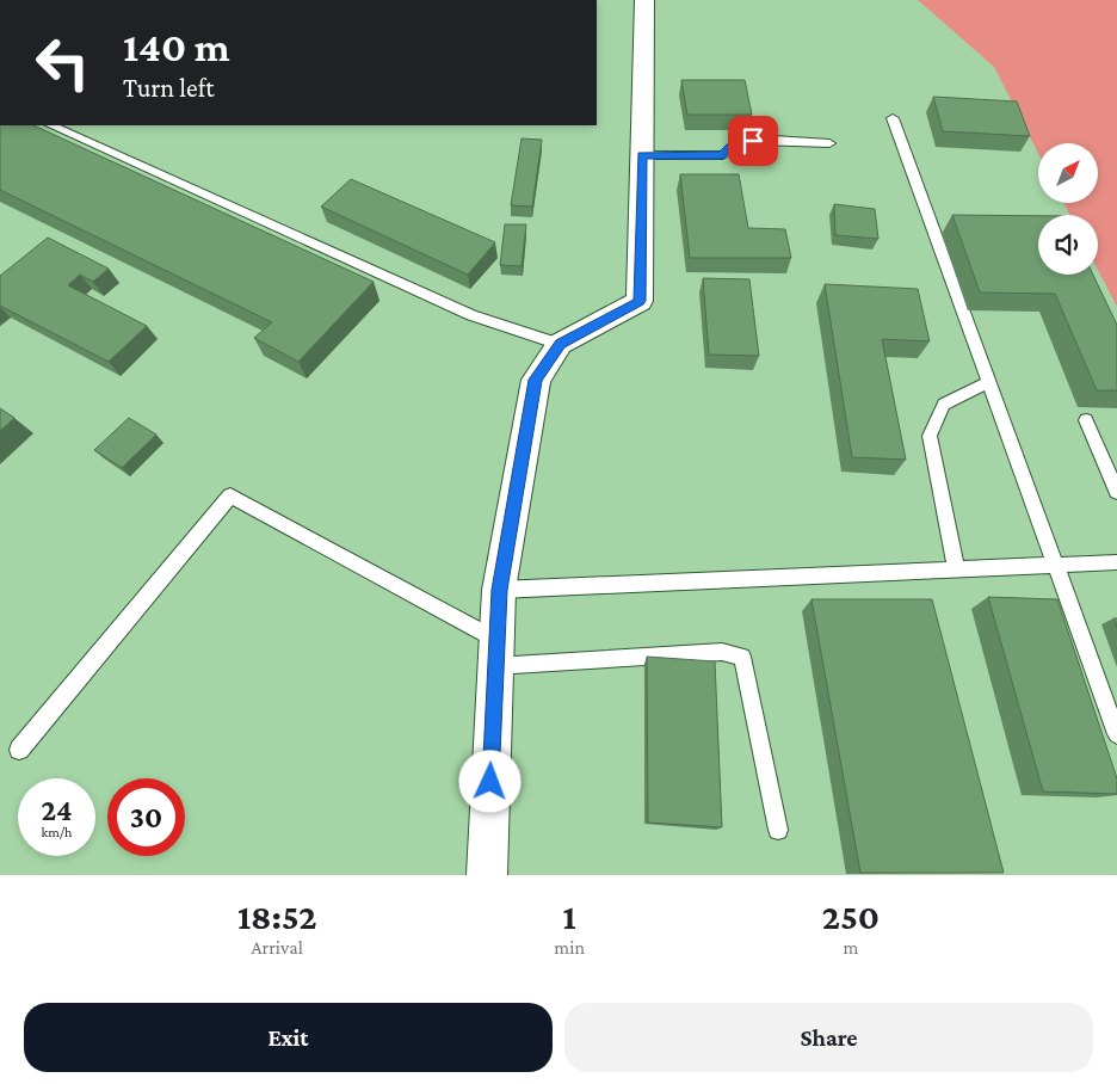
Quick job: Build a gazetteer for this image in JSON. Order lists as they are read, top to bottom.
{
  "north": "top right",
  "page": {
    "turn": ["140 m", "Turn left"],
    "speed": "24 km/h",
    "limit": "30",
    "eta": [
      "18:52",
      "Arrival",
      "1",
      "min",
      "250",
      "m"
    ],
    "buttons": ["Exit", "Share"]
  }
}
